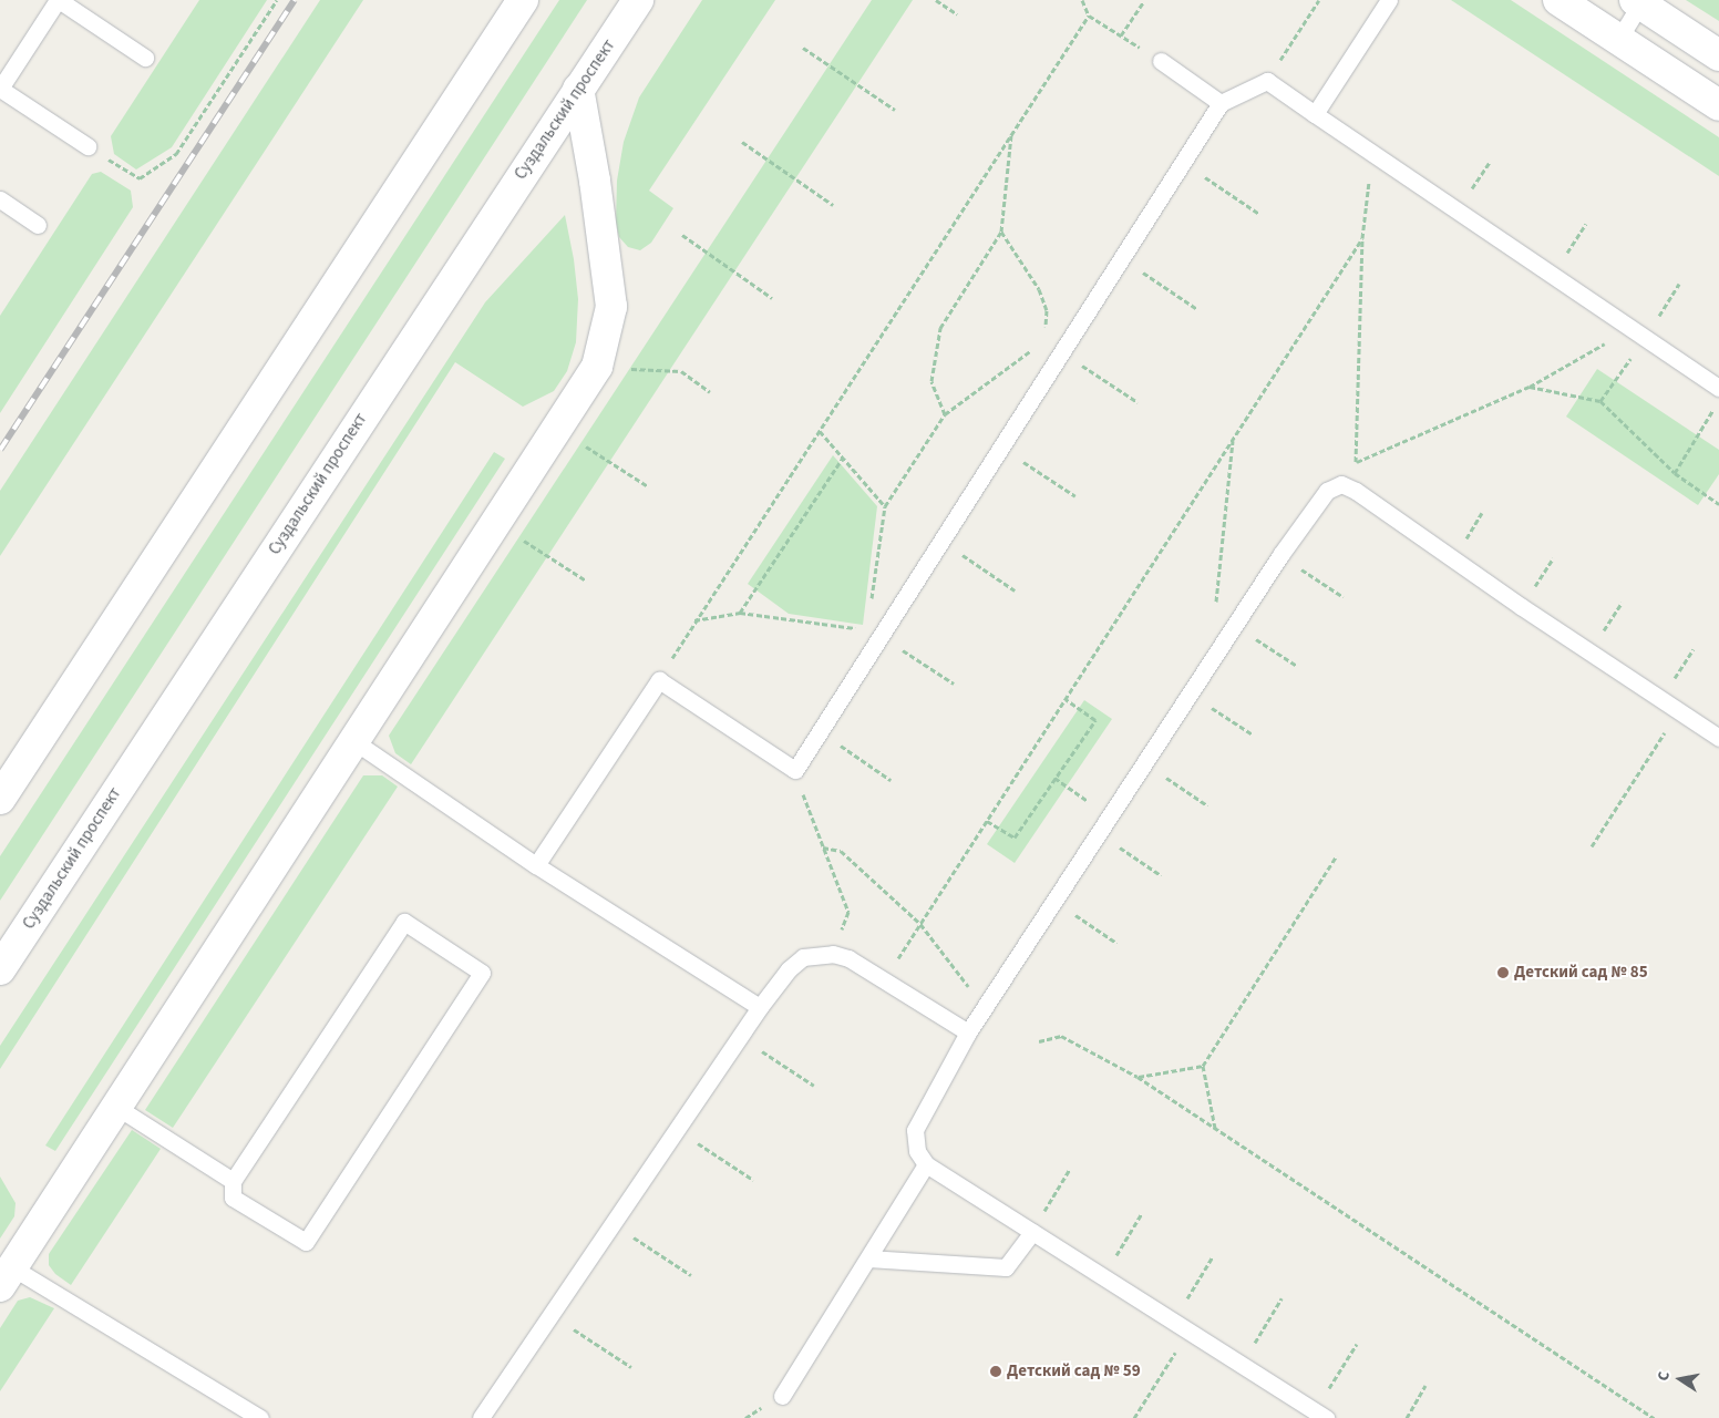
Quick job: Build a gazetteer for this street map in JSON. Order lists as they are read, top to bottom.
{
  "streets": {
    "main road": ["Суздальский проспект"]
  },
  "places": ["Детский сад № 85", "Детский сад № 59"],
  "north": "left"
}
